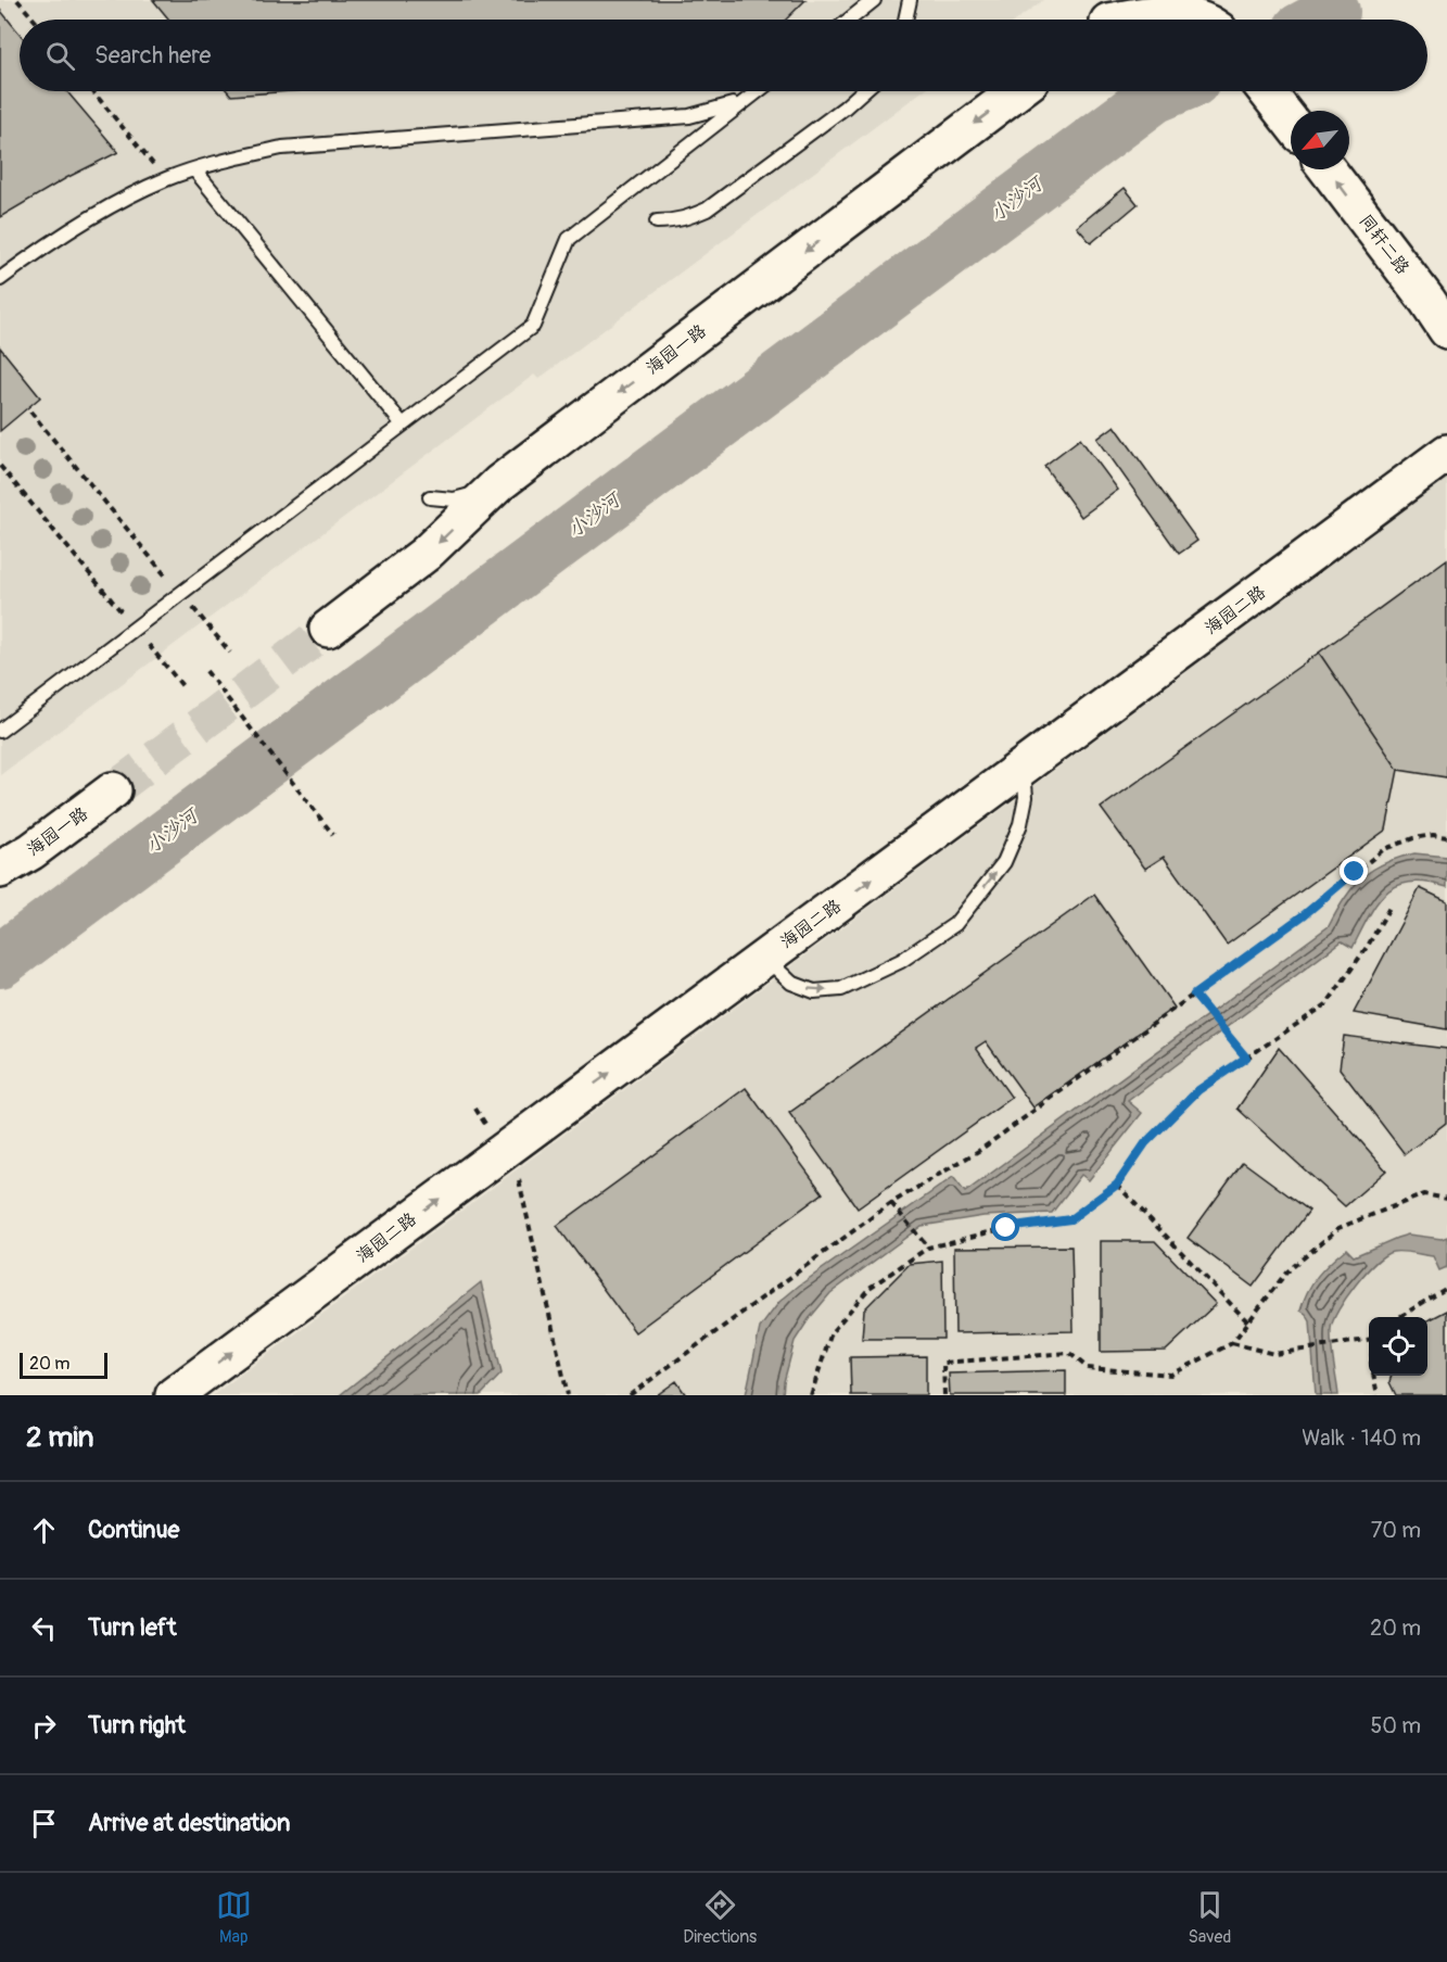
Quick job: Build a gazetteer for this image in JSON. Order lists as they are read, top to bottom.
{
  "streets": {
    "street": ["同轩二路", "海园一路", "海园二路"]
  },
  "one_way": ["同轩二路", "海园一路", "海园二路"],
  "water": ["小沙河"],
  "scale_bar": "20 m",
  "north": "bottom left",
  "page": {
    "search": "Search here",
    "scale": "20 m",
    "heading": ["2 min", "Walk · 140 m"],
    "list": [
      ["Continue", "70 m"],
      ["Turn left", "20 m"],
      ["Turn right", "50 m"],
      "Arrive at destination"
    ],
    "nav": ["Map", "Directions", "Saved"]
  }
}
